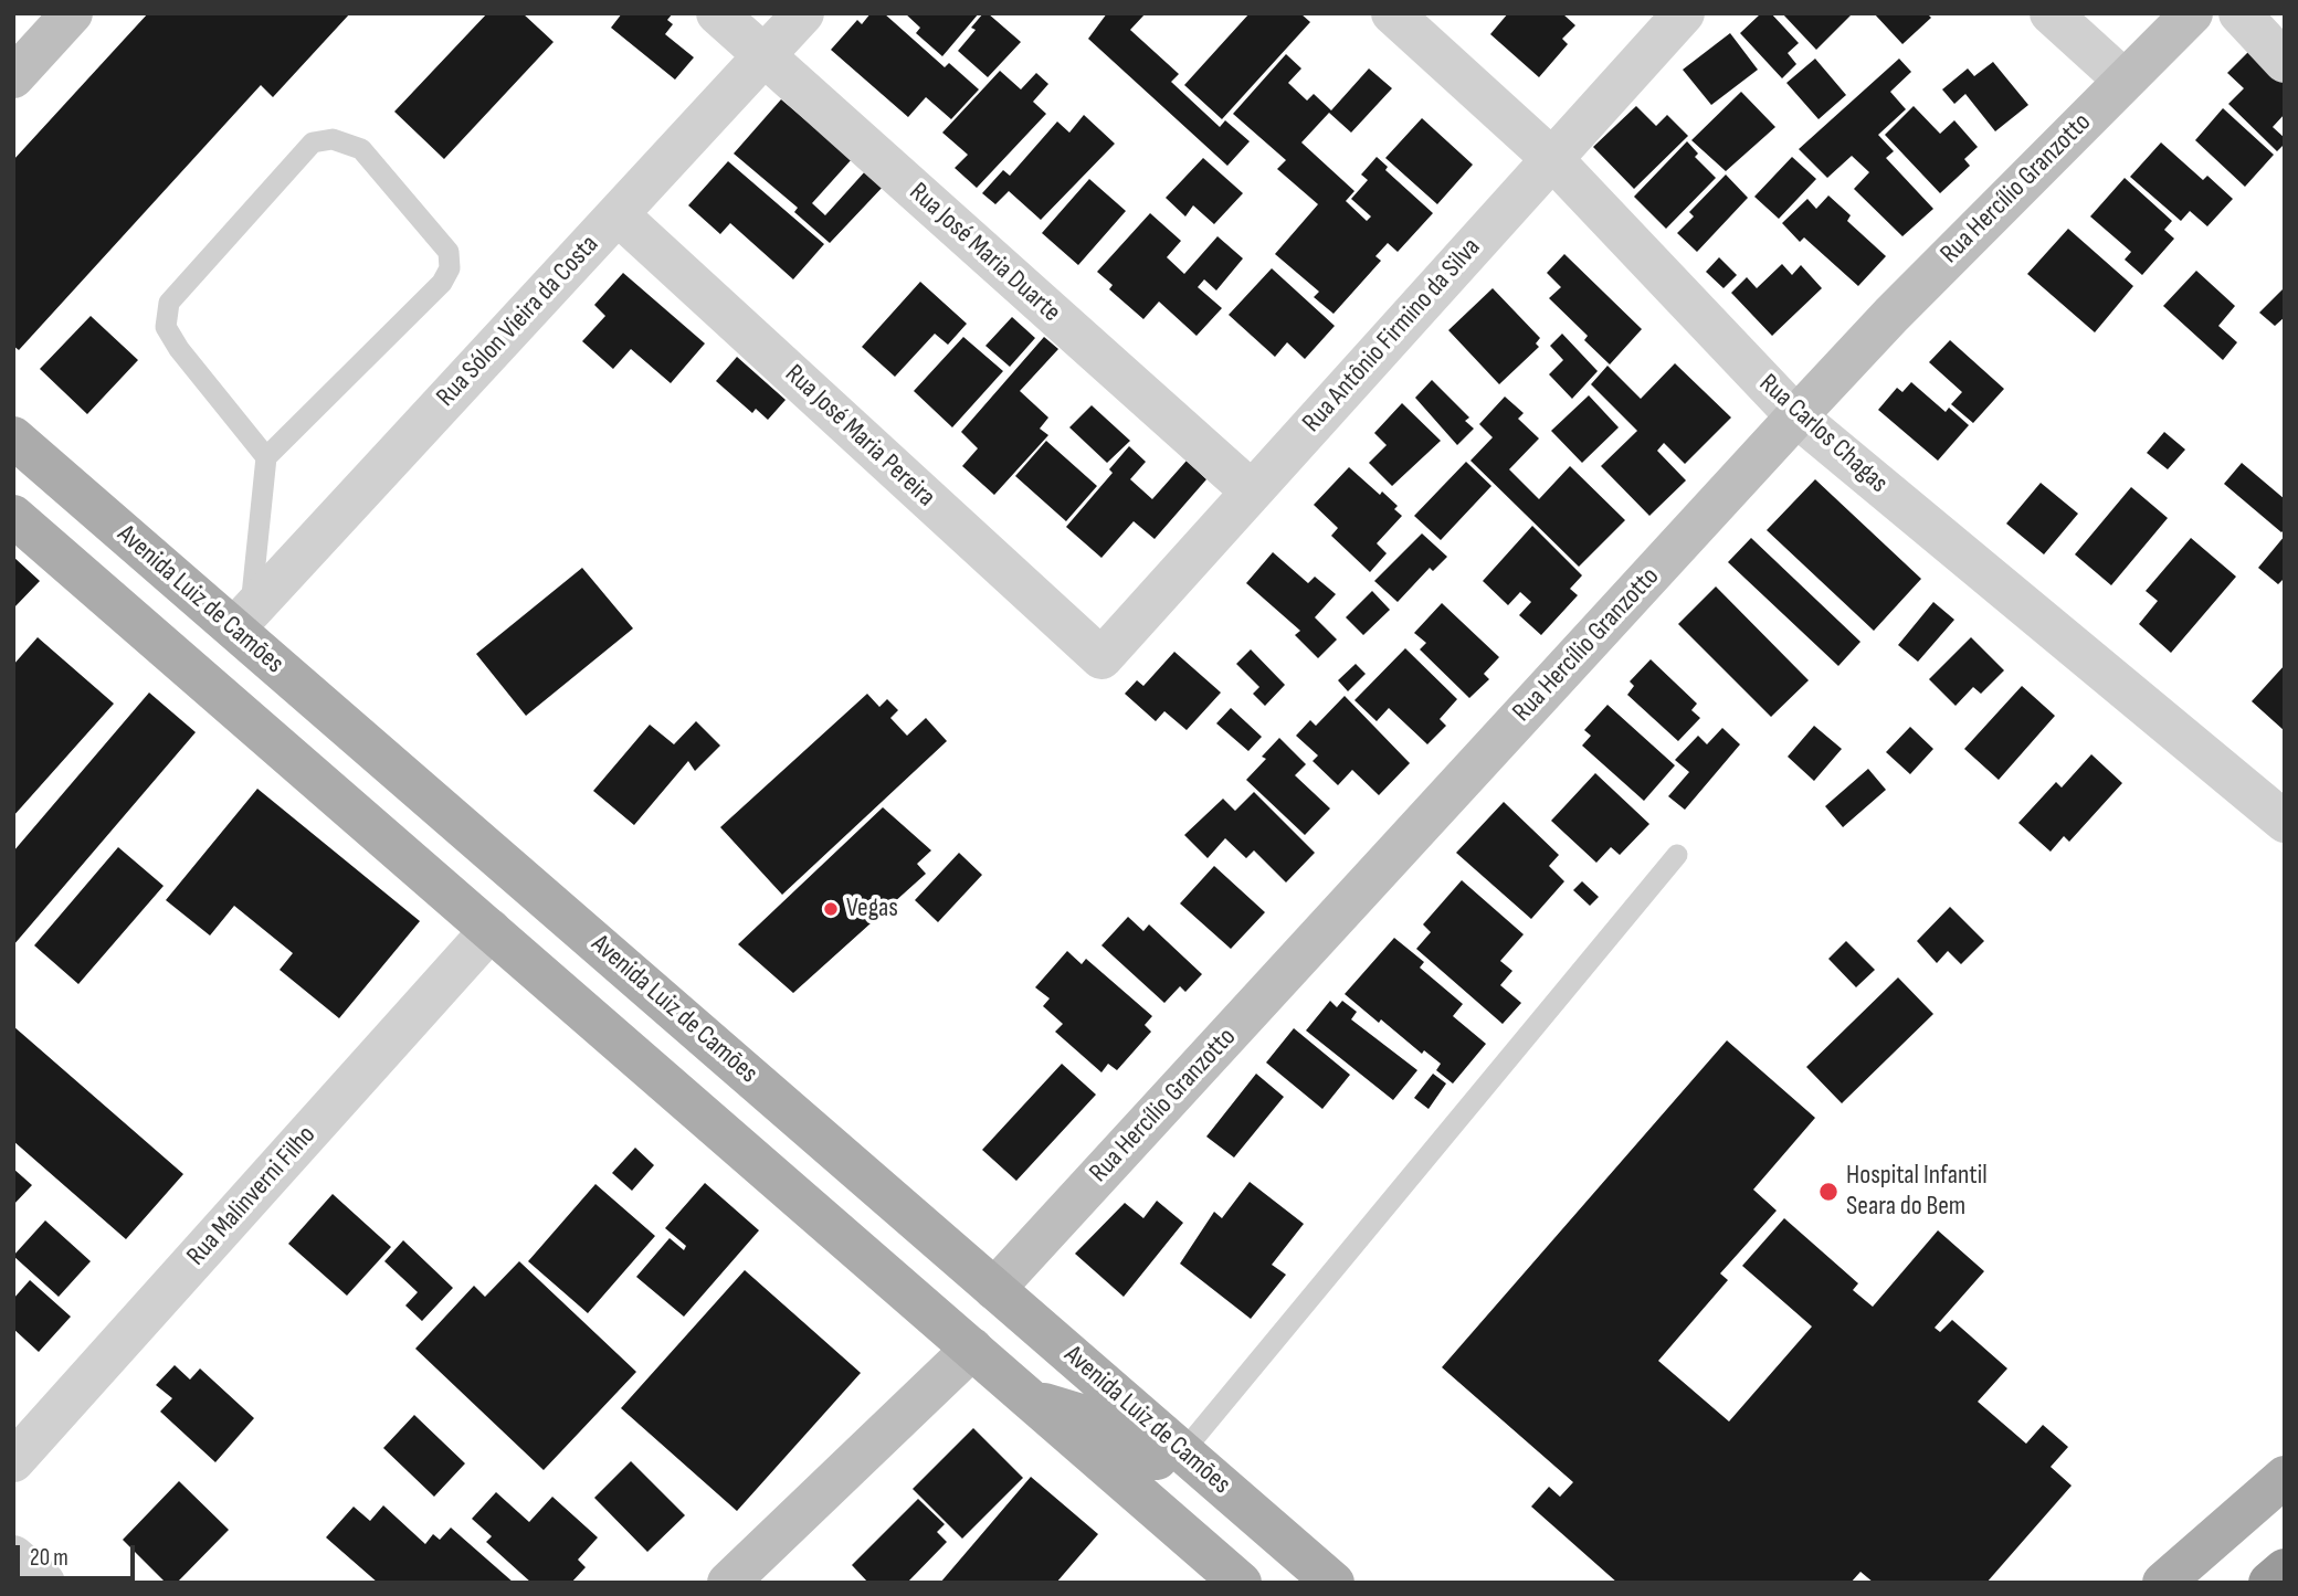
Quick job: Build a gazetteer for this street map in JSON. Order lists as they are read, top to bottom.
{
  "streets": {
    "main road": ["Avenida Luiz de Camões"],
    "street": [
      "Rua Hercílio Granzotto",
      "Rua José Maria Duarte",
      "Rua Sólon Vieira da Costa",
      "Rua Antônio Firmino da Silva",
      "Rua Carlos Chagas",
      "Rua José Maria Pereira",
      "Rua Malinverni Filho"
    ]
  },
  "crossings": [
    ["Rua Hercílio Granzotto", "Rua Carlos Chagas"],
    ["Rua Hercílio Granzotto", "Avenida Luiz de Camões"],
    ["Rua José Maria Duarte", "Rua Sólon Vieira da Costa"],
    ["Rua José Maria Duarte", "Rua Antônio Firmino da Silva"],
    ["Rua Sólon Vieira da Costa", "Rua José Maria Pereira"],
    ["Rua Sólon Vieira da Costa", "Avenida Luiz de Camões"],
    ["Rua Antônio Firmino da Silva", "Rua Carlos Chagas"],
    ["Rua Antônio Firmino da Silva", "Rua José Maria Pereira"]
  ],
  "places": ["Vegas", "Hospital Infantil Seara do Bem"],
  "scale_bar": "20 m"
}
